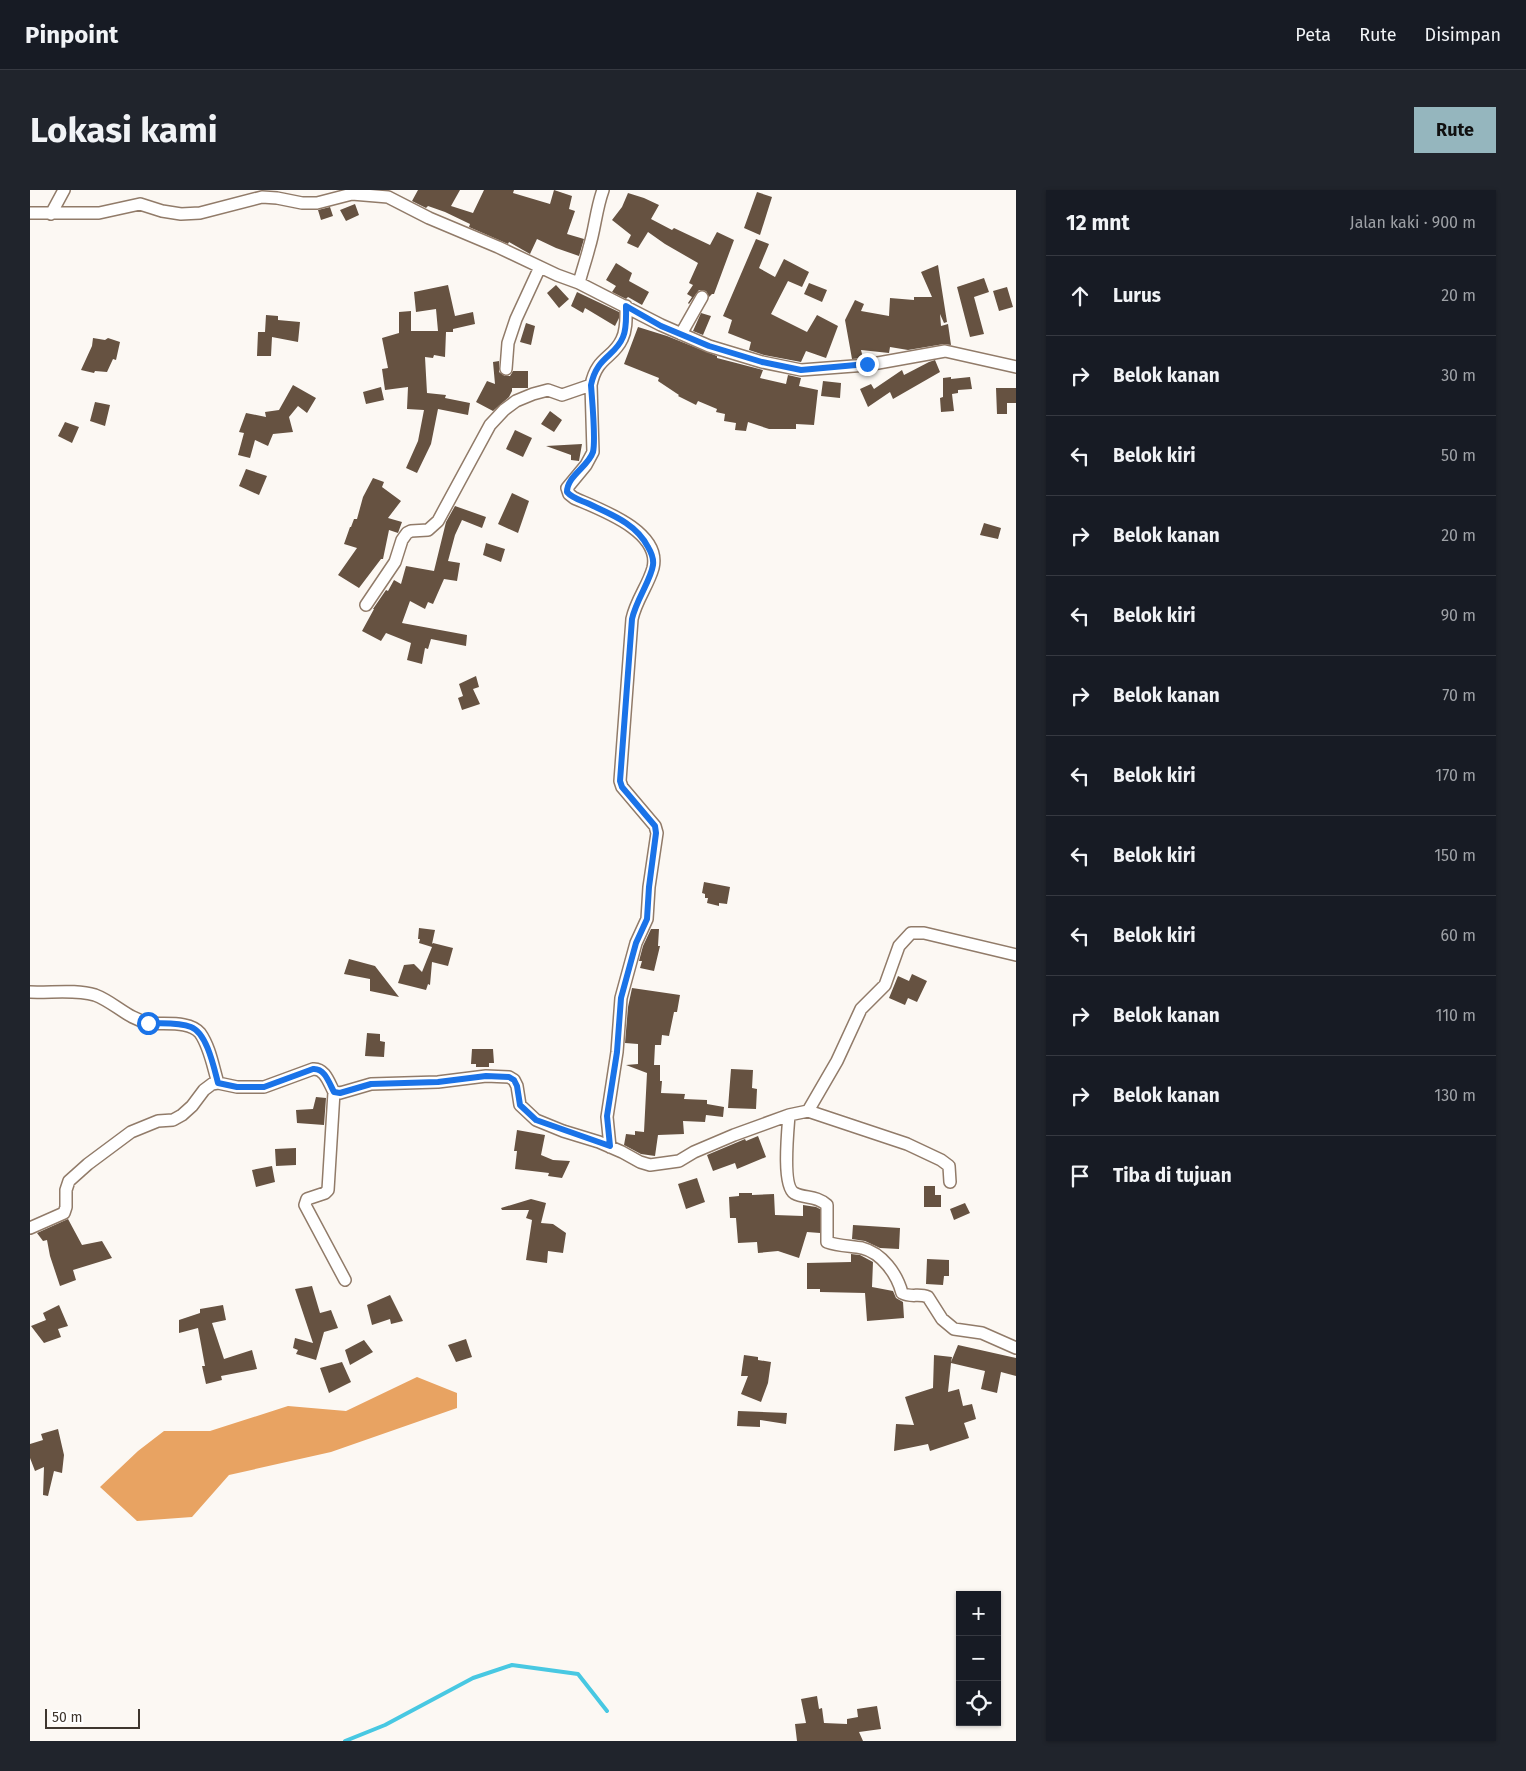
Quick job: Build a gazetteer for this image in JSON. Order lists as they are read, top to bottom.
{
  "scale_bar": "50 m",
  "page": {
    "header": "Pinpoint",
    "nav": ["Peta", "Rute", "Disimpan"],
    "buttons": "Rute",
    "title": "Lokasi kami",
    "heading": ["12 mnt", "Jalan kaki · 900 m"],
    "list": [
      ["Lurus", "20 m"],
      ["Belok kanan", "30 m"],
      ["Belok kiri", "50 m"],
      ["Belok kanan", "20 m"],
      ["Belok kiri", "90 m"],
      ["Belok kanan", "70 m"],
      ["Belok kiri", "170 m"],
      ["Belok kiri", "150 m"],
      ["Belok kiri", "60 m"],
      ["Belok kanan", "110 m"],
      ["Belok kanan", "130 m"],
      "Tiba di tujuan"
    ],
    "map_buttons": ["+", "−"],
    "scale": "50 m"
  }
}
